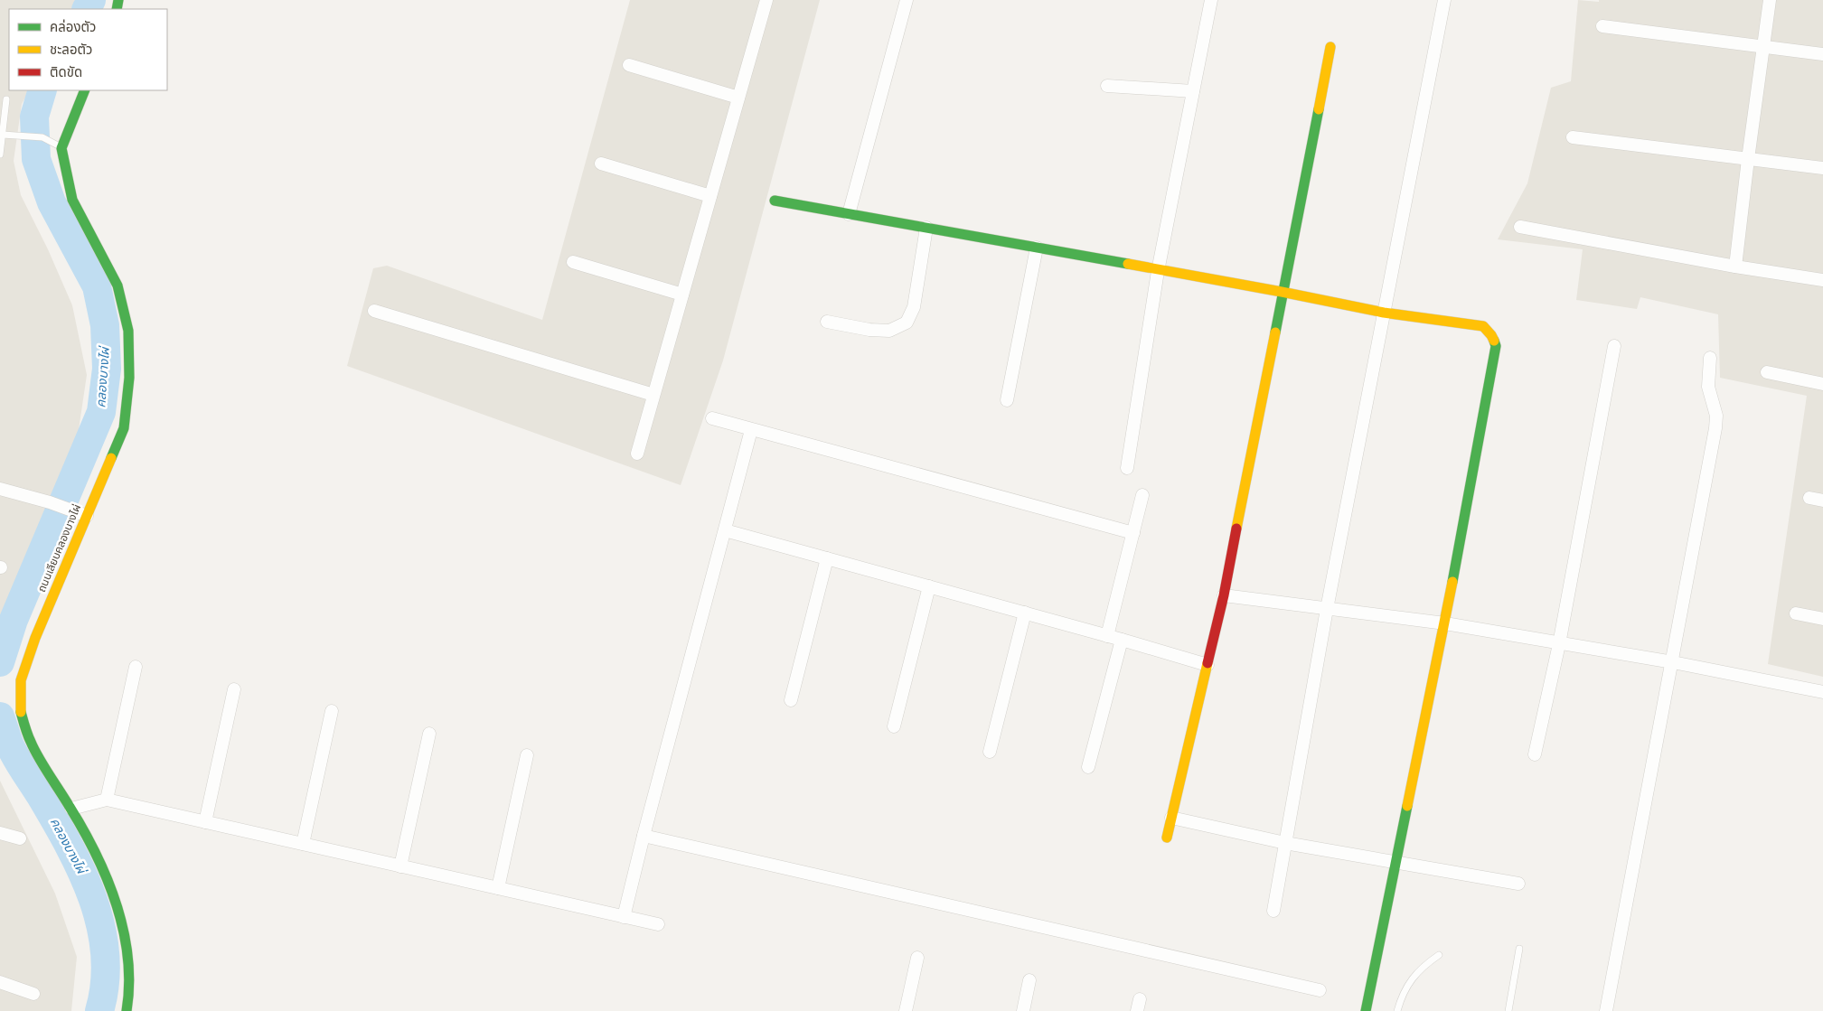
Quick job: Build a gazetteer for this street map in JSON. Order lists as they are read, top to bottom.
{
  "streets": {
    "street": ["ถนนเลียบคลองบางไผ่"]
  },
  "water": ["คลองบางไผ่"],
  "legend": ["คล่องตัว", "ชะลอตัว", "ติดขัด"]
}
